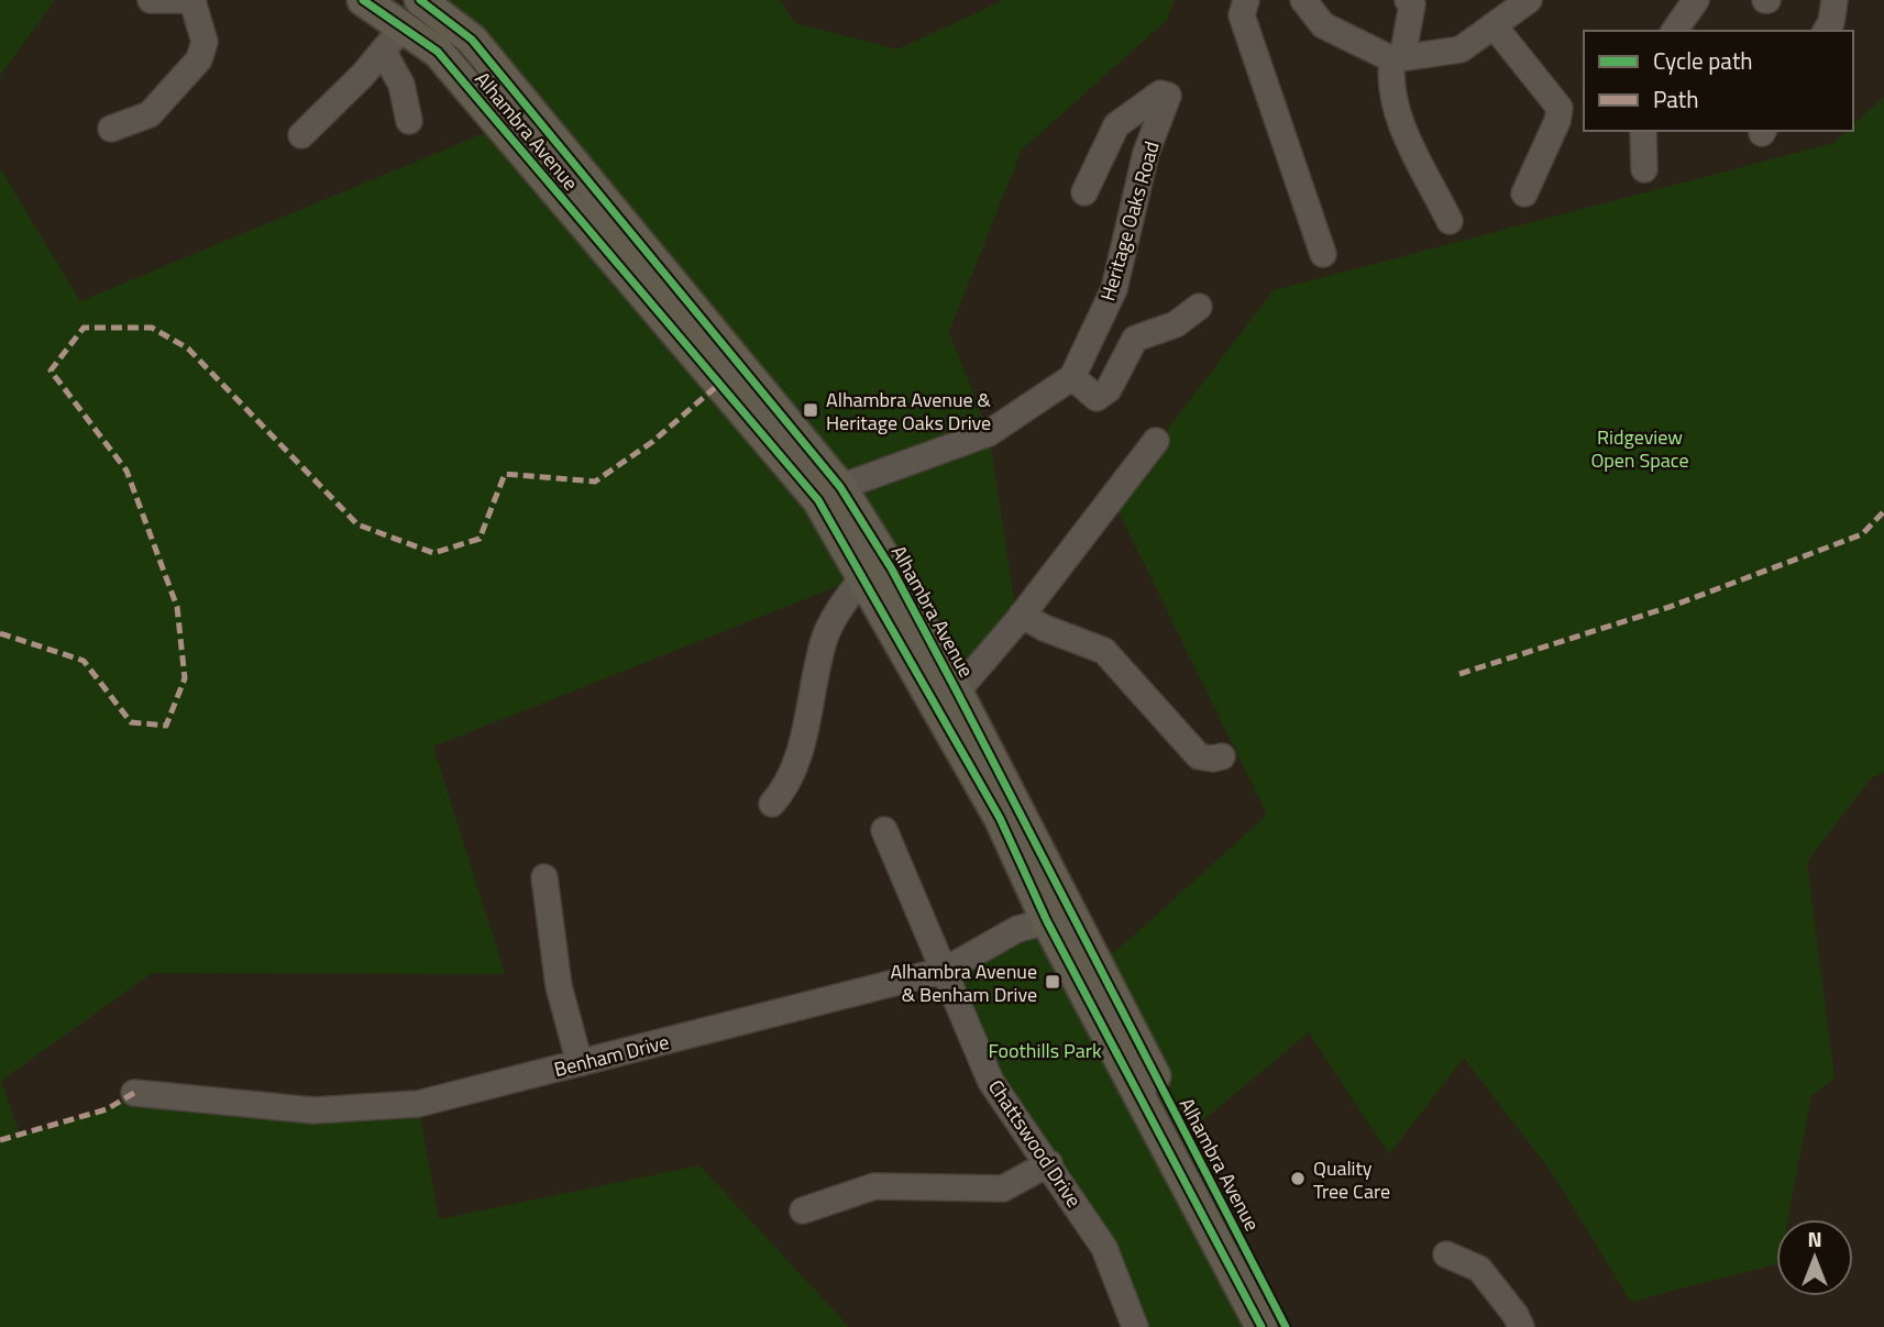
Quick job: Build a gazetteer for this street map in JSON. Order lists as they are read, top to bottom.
{
  "streets": {
    "main road": ["Alhambra Avenue"],
    "street": ["Heritage Oaks Road", "Benham Drive", "Chattswood Drive"]
  },
  "crossings": [
    ["Alhambra Avenue", "Benham Drive"],
    ["Benham Drive", "Chattswood Drive"]
  ],
  "parks": ["Ridgeview Open Space", "Foothills Park"],
  "places": {
    "transit": ["Alhambra Avenue & Heritage Oaks Drive", "Alhambra Avenue & Benham Drive"],
    "other": ["Quality Tree Care"]
  },
  "legend": ["Cycle path", "Path"],
  "north": "top"
}
